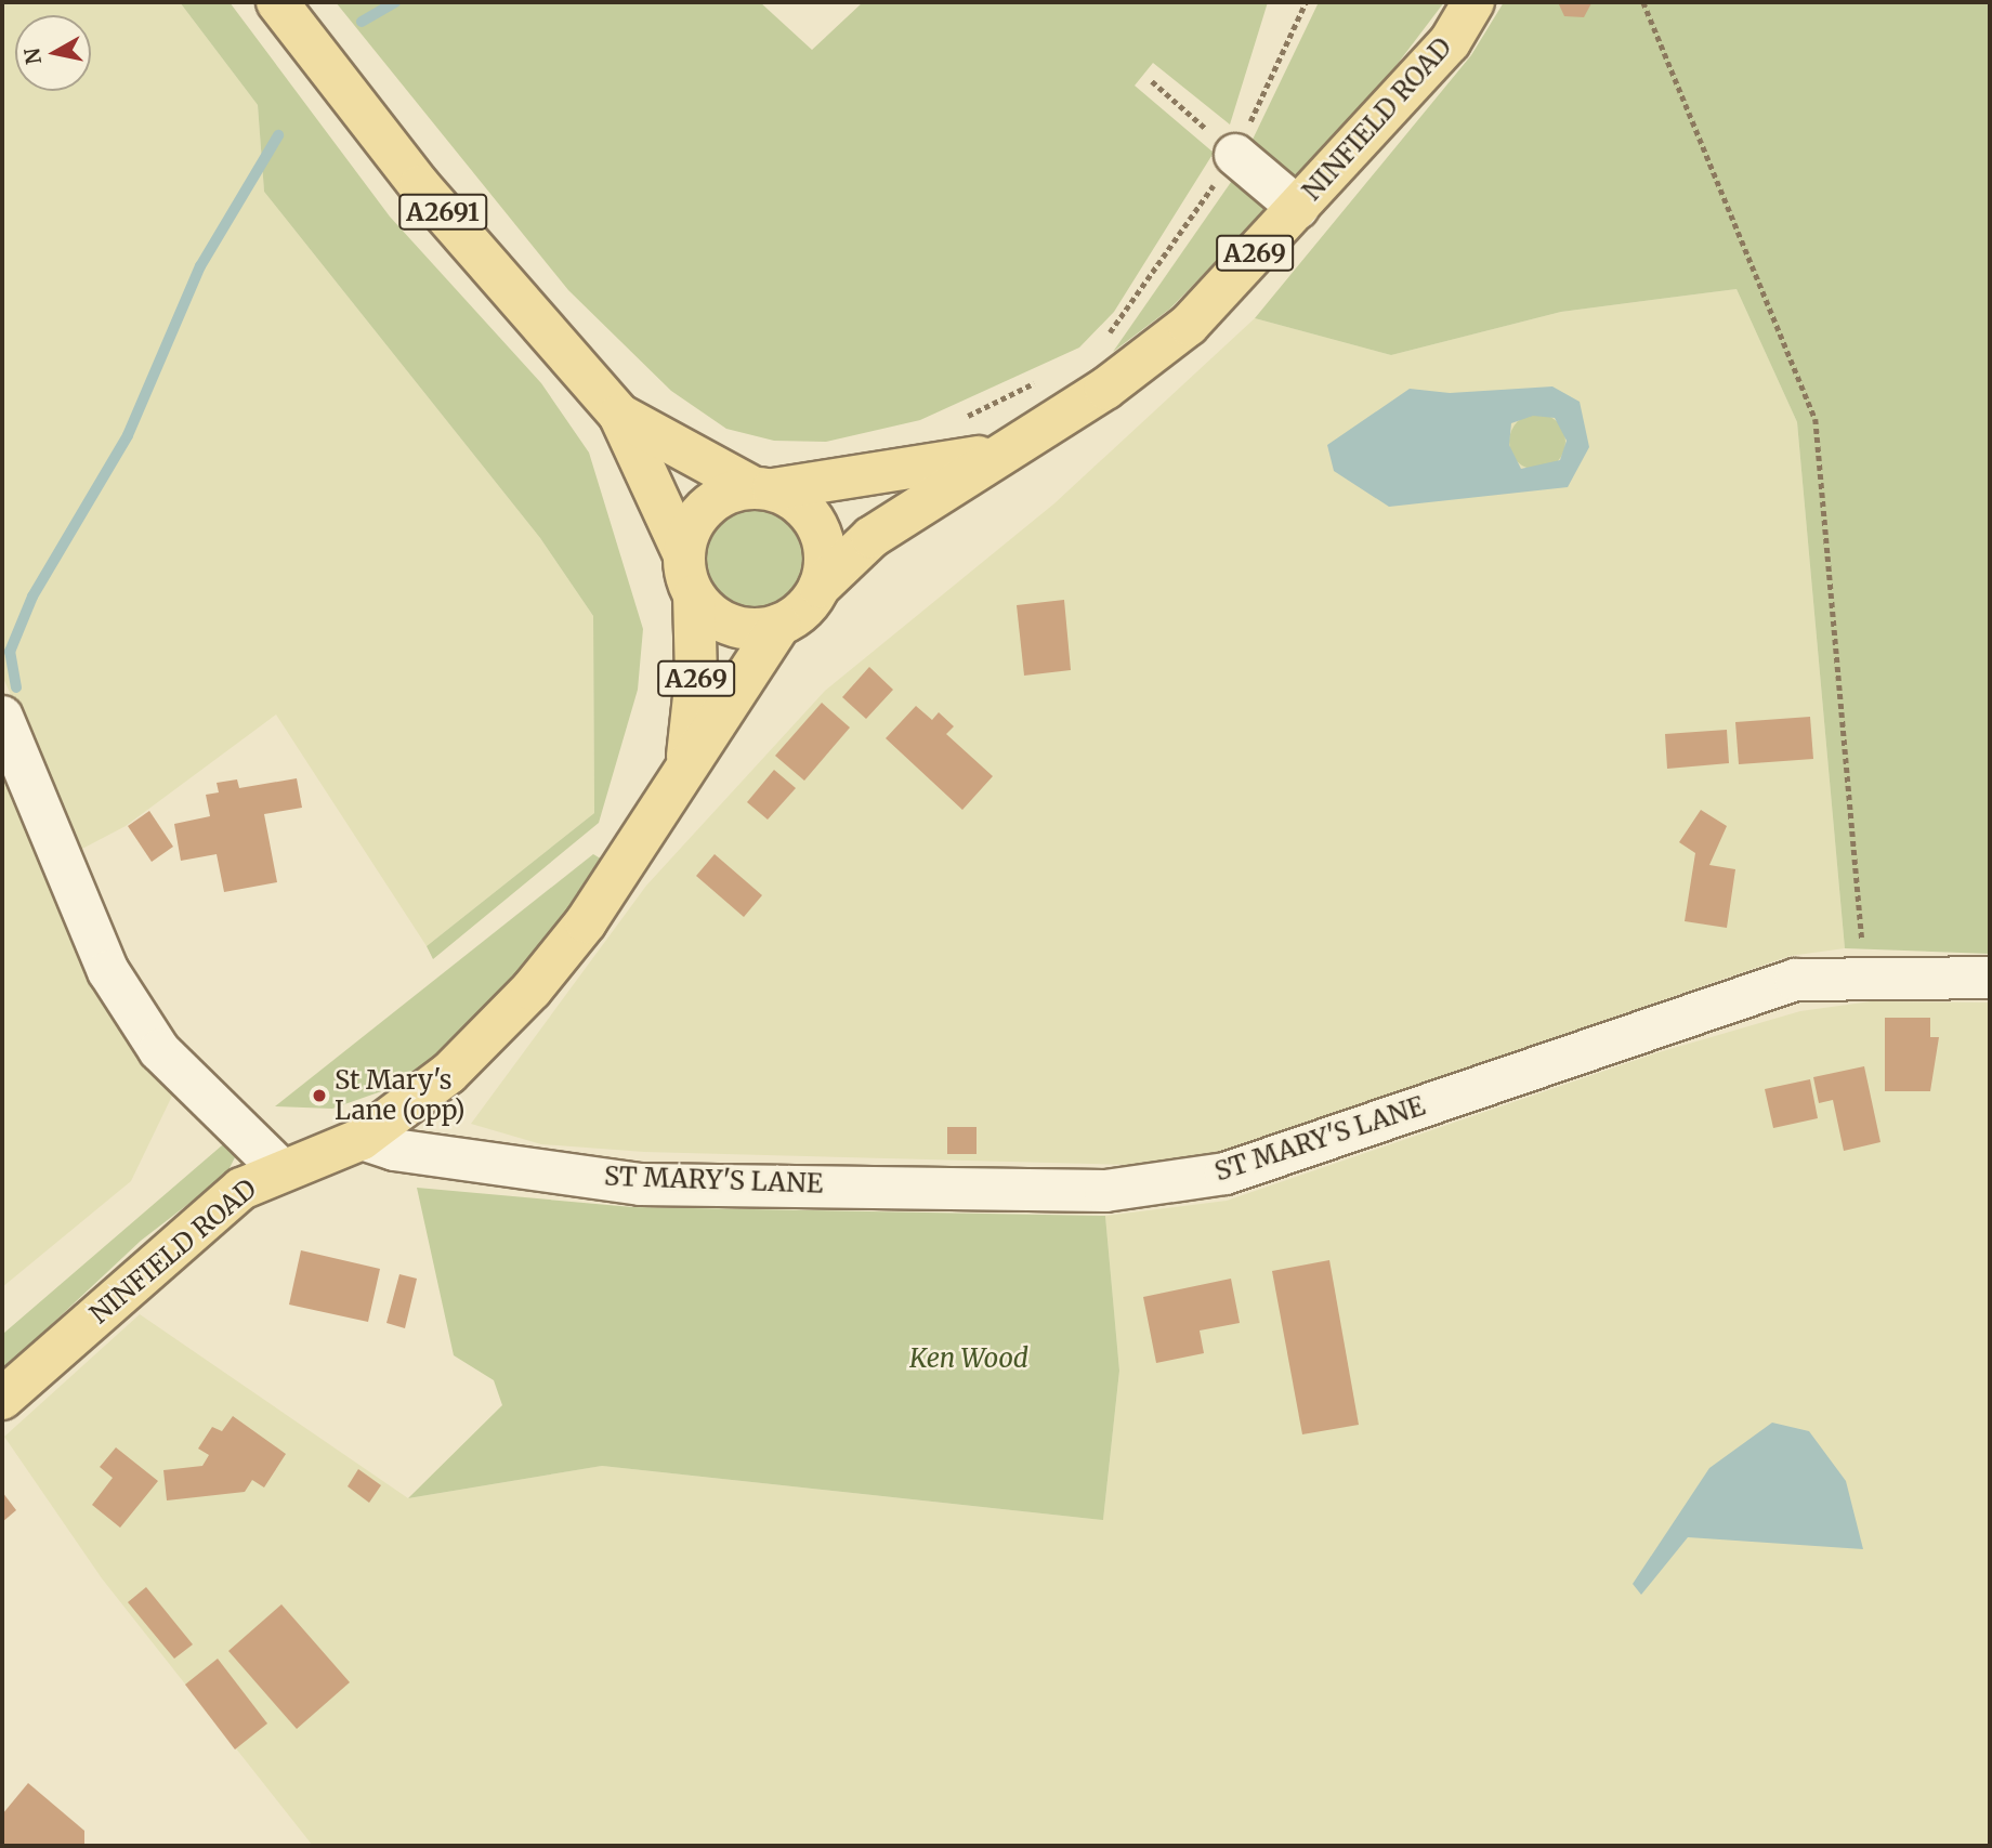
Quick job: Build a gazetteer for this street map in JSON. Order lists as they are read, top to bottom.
{
  "streets": {
    "main road": ["NINFIELD ROAD", "A2691", "A269"],
    "street": ["ST MARY'S LANE"]
  },
  "crossings": [
    ["NINFIELD ROAD", "A2691"],
    ["NINFIELD ROAD", "ST MARY'S LANE"]
  ],
  "parks": ["Ken Wood"],
  "places": ["St Mary's Lane (opp)"],
  "north": "left"
}
